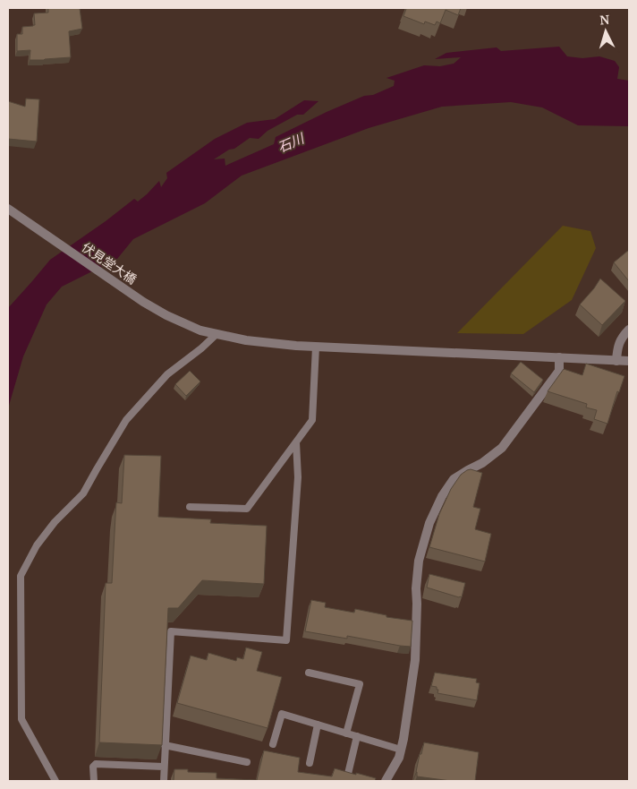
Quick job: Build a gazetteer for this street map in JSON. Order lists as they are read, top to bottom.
{
  "streets": {
    "street": ["伏見堂大橋"]
  },
  "water": ["石川"],
  "north": "top"
}
